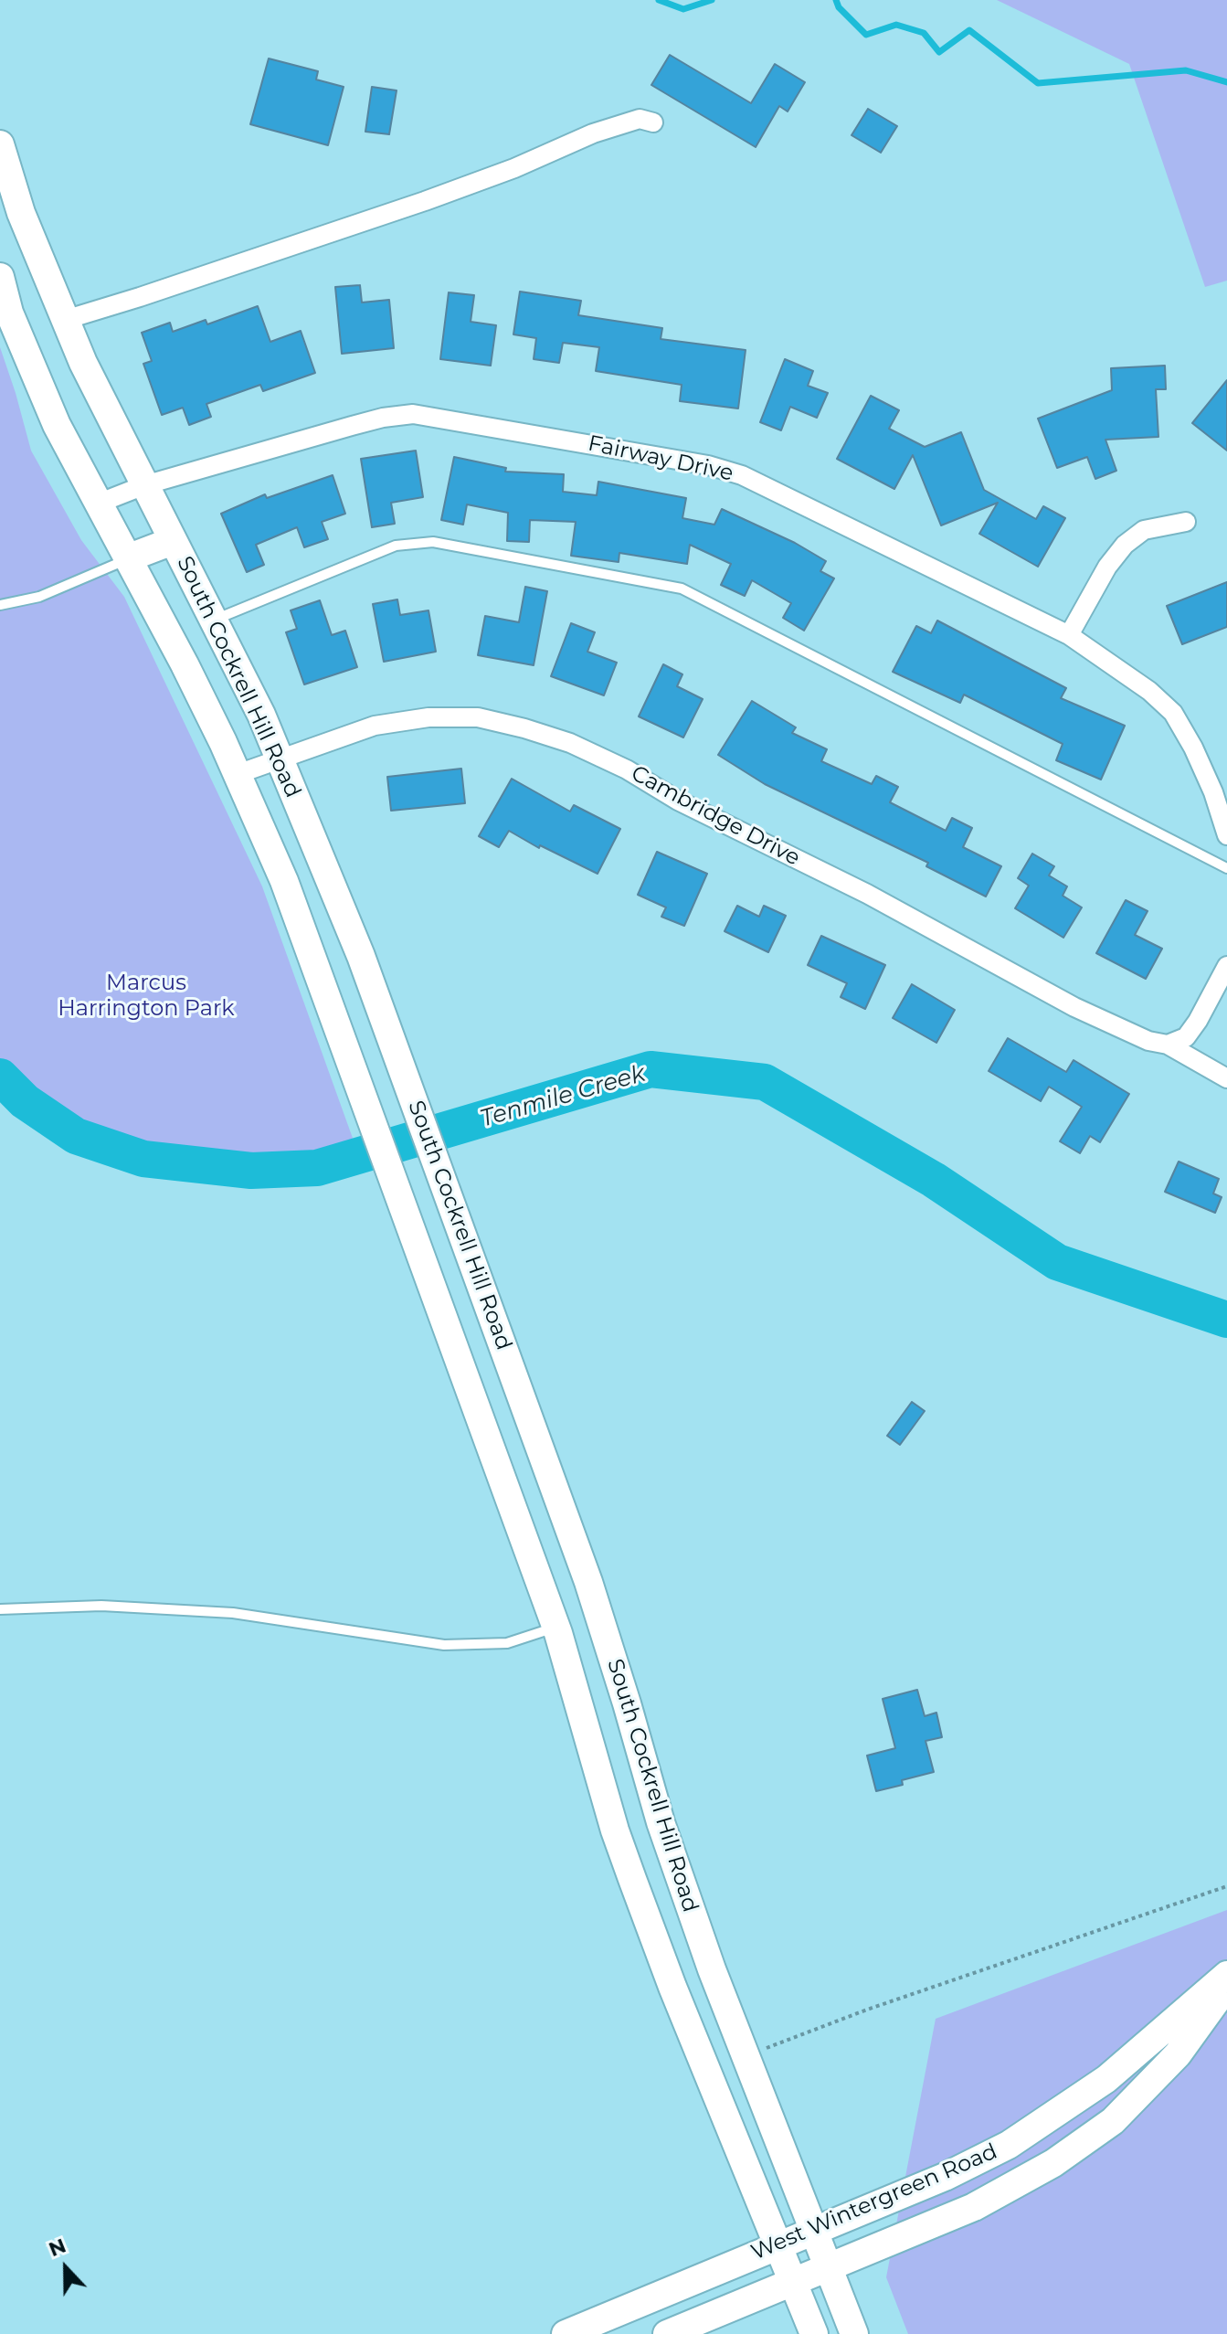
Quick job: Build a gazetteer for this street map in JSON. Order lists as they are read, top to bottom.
{
  "streets": {
    "main road": ["South Cockrell Hill Road", "West Wintergreen Road"],
    "street": ["Fairway Drive", "Cambridge Drive"]
  },
  "crossings": [
    ["Fairway Drive", "South Cockrell Hill Road"],
    ["South Cockrell Hill Road", "Cambridge Drive"],
    ["South Cockrell Hill Road", "West Wintergreen Road"]
  ],
  "water": ["Tenmile Creek"],
  "parks": ["Marcus Harrington Park"],
  "north": "top"
}
